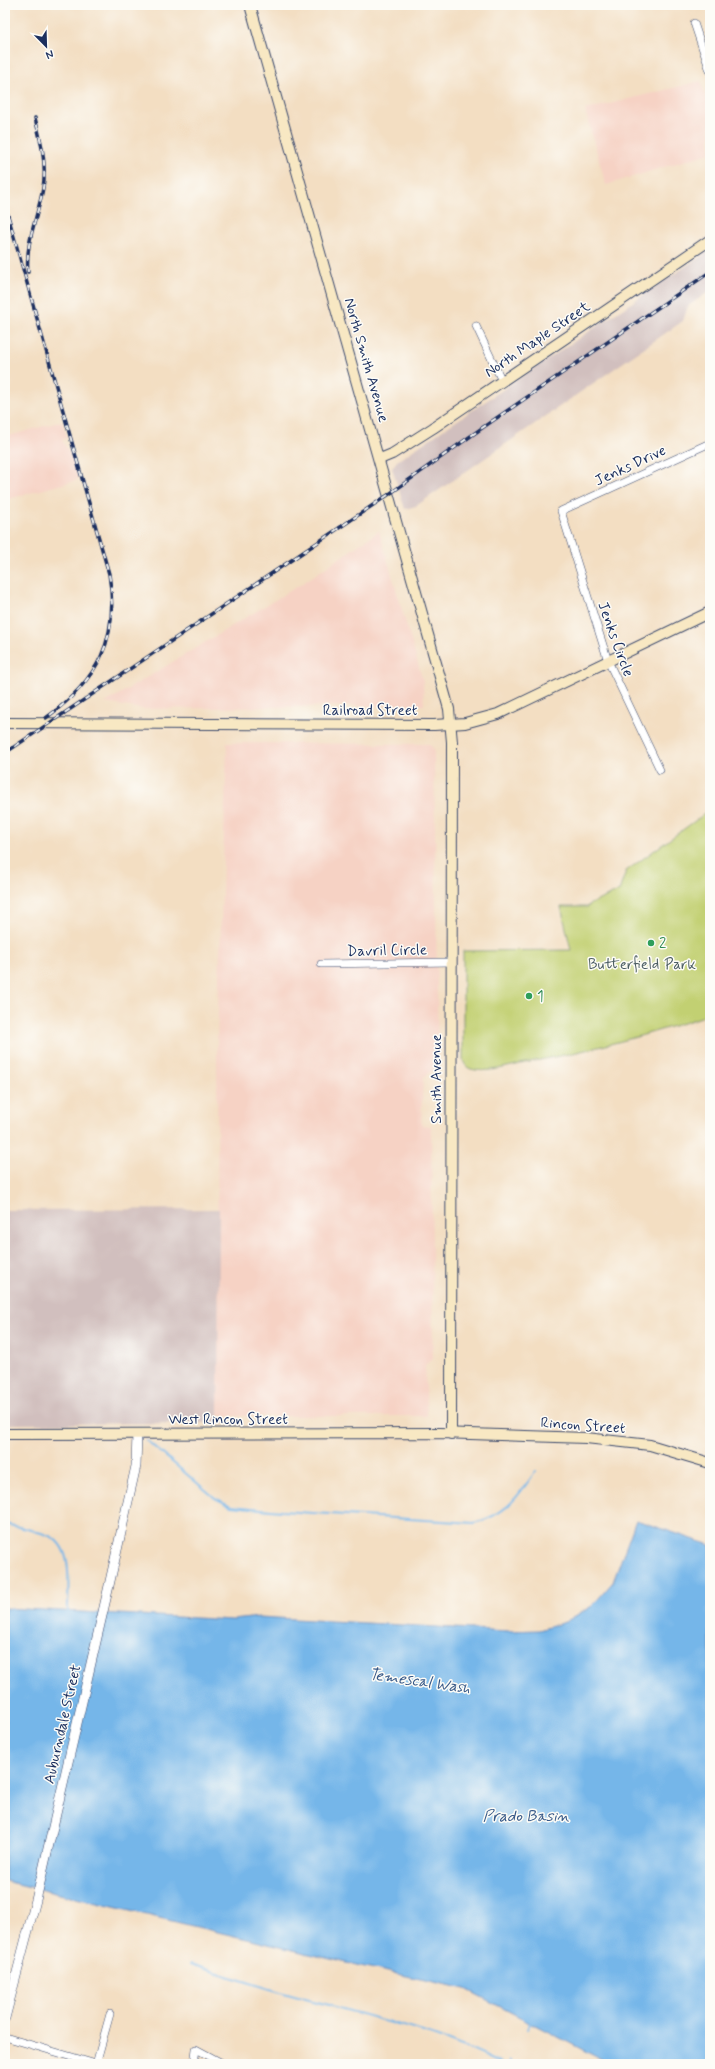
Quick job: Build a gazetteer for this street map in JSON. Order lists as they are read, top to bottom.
{
  "streets": {
    "main road": [
      "North Maple Street",
      "North Smith Avenue",
      "Railroad Street",
      "Smith Avenue",
      "West Rincon Street",
      "Rincon Street"
    ],
    "street": [
      "Jenks Drive",
      "Jenks Circle",
      "Davril Circle",
      "Auburndale Street"
    ]
  },
  "crossings": [
    ["North Maple Street", "North Smith Avenue"],
    ["North Smith Avenue", "Railroad Street"],
    ["North Smith Avenue", "Smith Avenue"],
    ["Jenks Drive", "Jenks Circle"],
    ["Jenks Circle", "Railroad Street"],
    ["Railroad Street", "Smith Avenue"],
    ["Davril Circle", "Smith Avenue"],
    ["Smith Avenue", "West Rincon Street"],
    ["Smith Avenue", "Rincon Street"],
    ["West Rincon Street", "Rincon Street"],
    ["West Rincon Street", "Auburndale Street"]
  ],
  "water": ["Temescal Wash", "Prado Basin"],
  "parks": ["Butterfield Park"],
  "places": ["2", "1"],
  "north": "bottom right"
}
